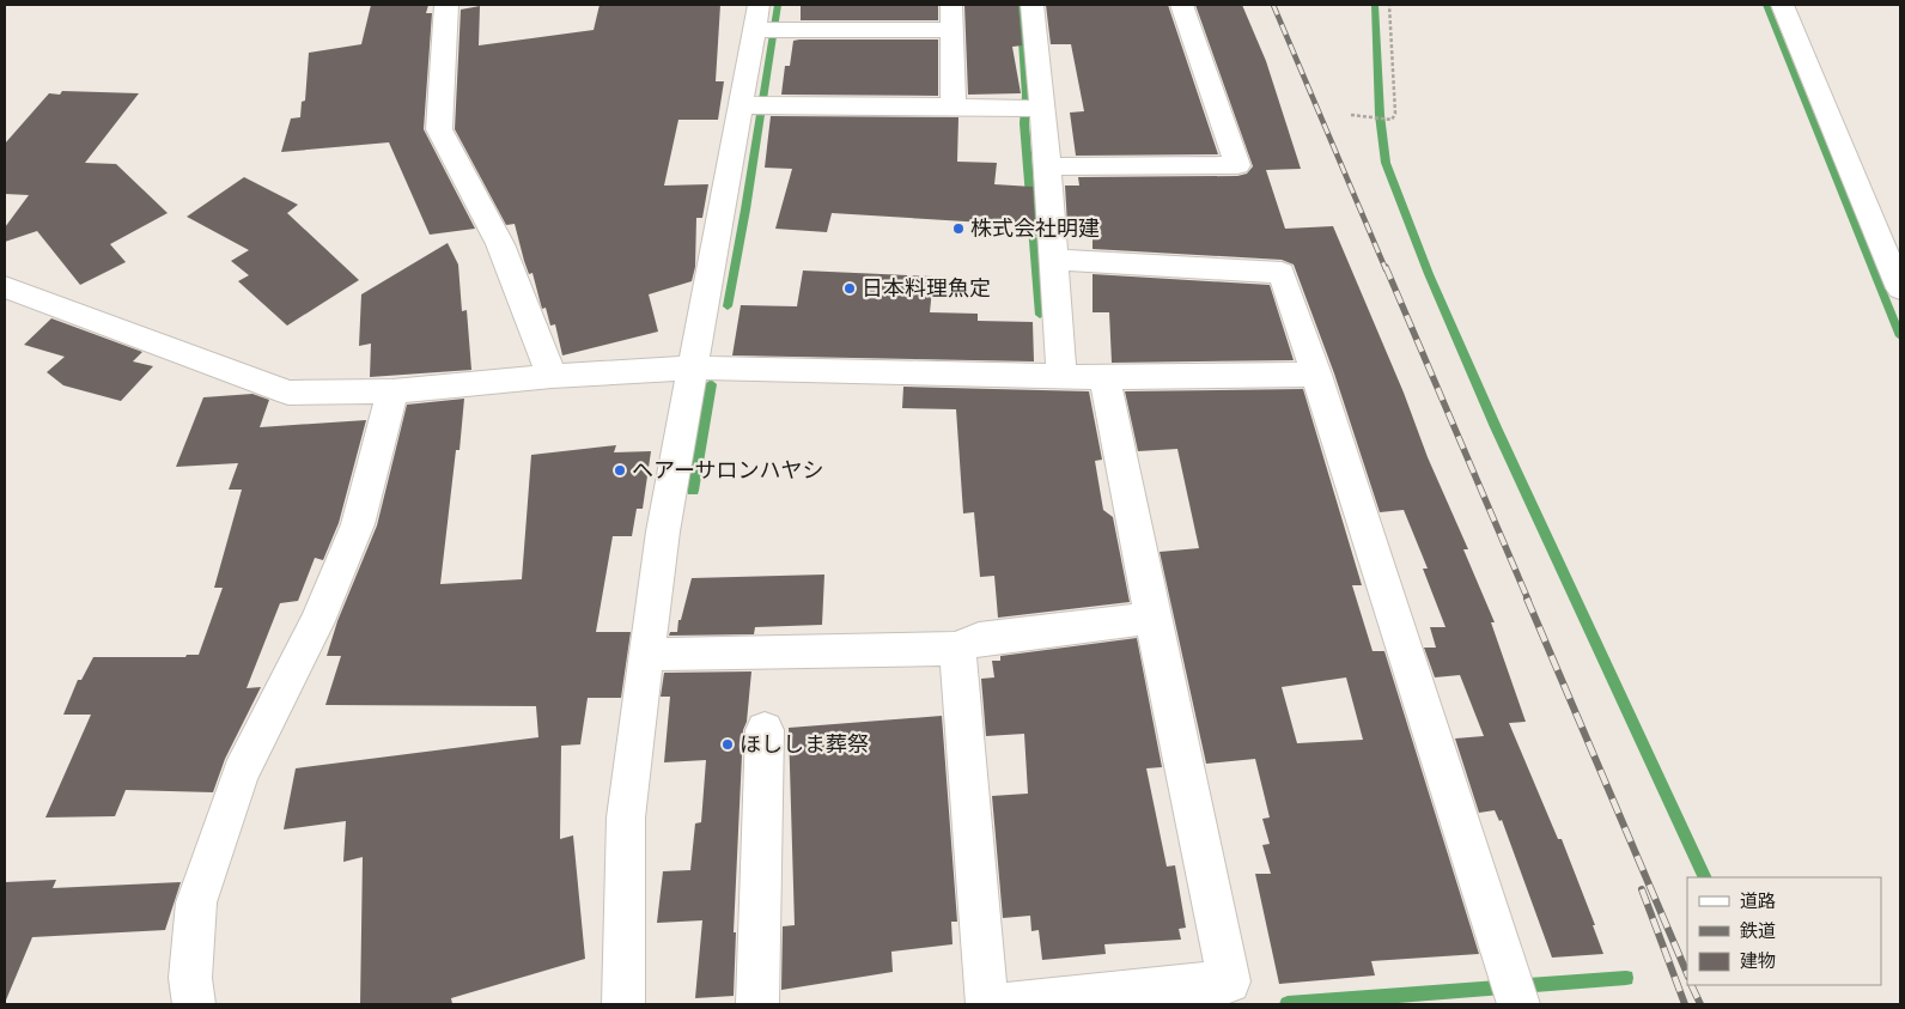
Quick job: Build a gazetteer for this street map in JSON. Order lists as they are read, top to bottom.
{
  "places": [
    "株式会社明建",
    "日本料理魚定",
    "ヘアーサロンハヤシ",
    "ほししま葬祭"
  ],
  "legend": ["道路", "鉄道", "建物"]
}
